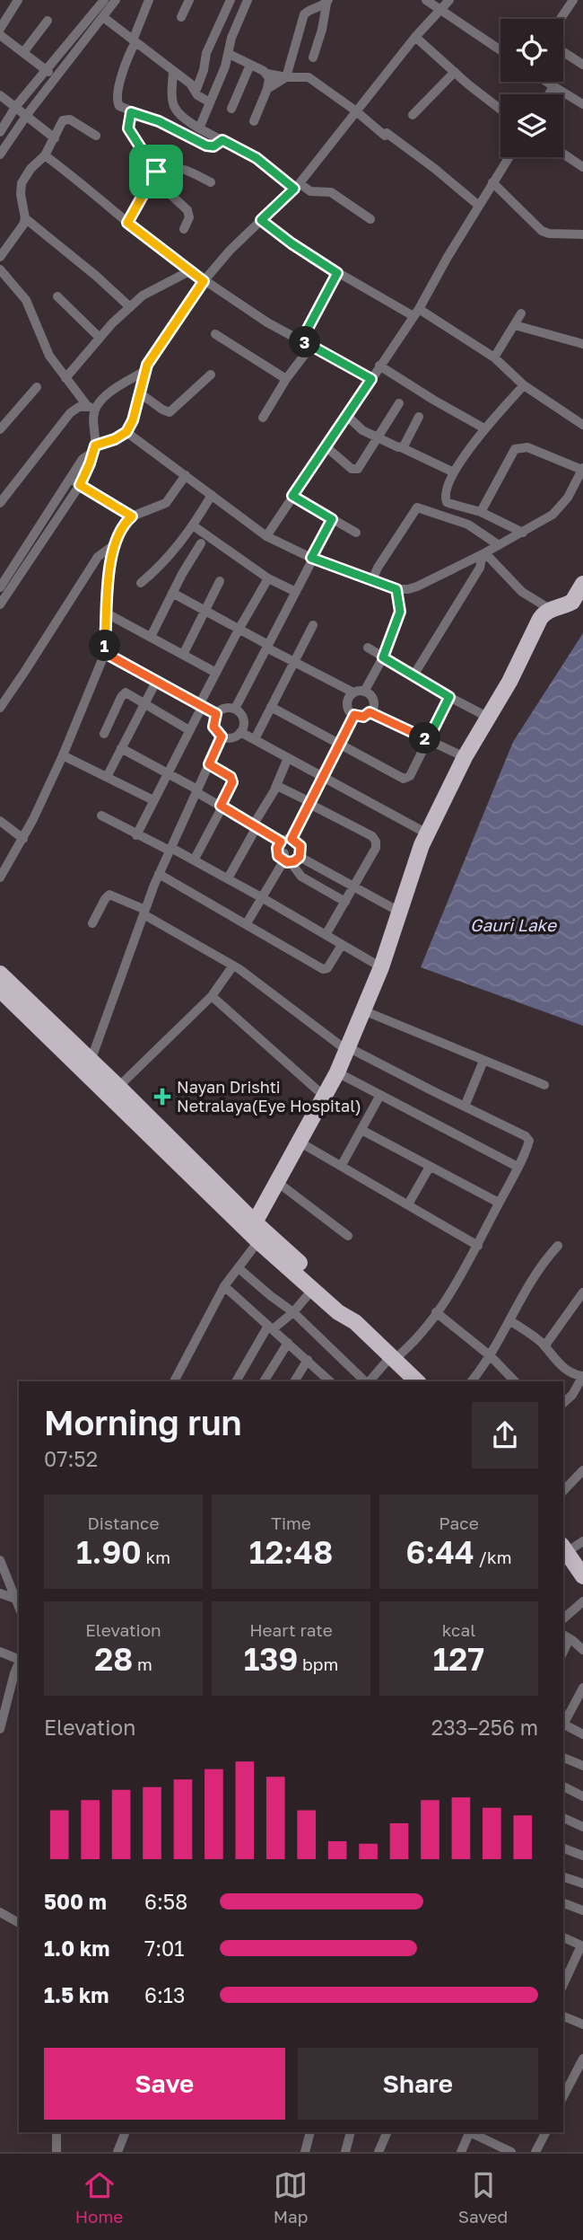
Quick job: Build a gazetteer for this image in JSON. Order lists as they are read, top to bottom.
{
  "water": ["Gauri Lake"],
  "places": {
    "health": ["Nayan Drishti Netralaya(Eye Hospital)"]
  },
  "page": {
    "pins": ["3", "1", "2"],
    "heading": ["Morning run", "07:52"],
    "stats": [
      ["Distance", "1.90 km"],
      ["Time", "12:48"],
      ["Pace", "6:44 /km"],
      ["Elevation", "28 m"],
      ["Heart rate", "139 bpm"],
      ["kcal", "127"]
    ],
    "chart": ["Elevation", "233–256 m"],
    "list": [
      {
        "name": "500 m",
        "note": "6:58"
      },
      {
        "name": "1.0 km",
        "note": "7:01"
      },
      {
        "name": "1.5 km",
        "note": "6:13"
      }
    ],
    "buttons": ["Save", "Share"],
    "tabs": ["Home", "Map", "Saved"]
  }
}
